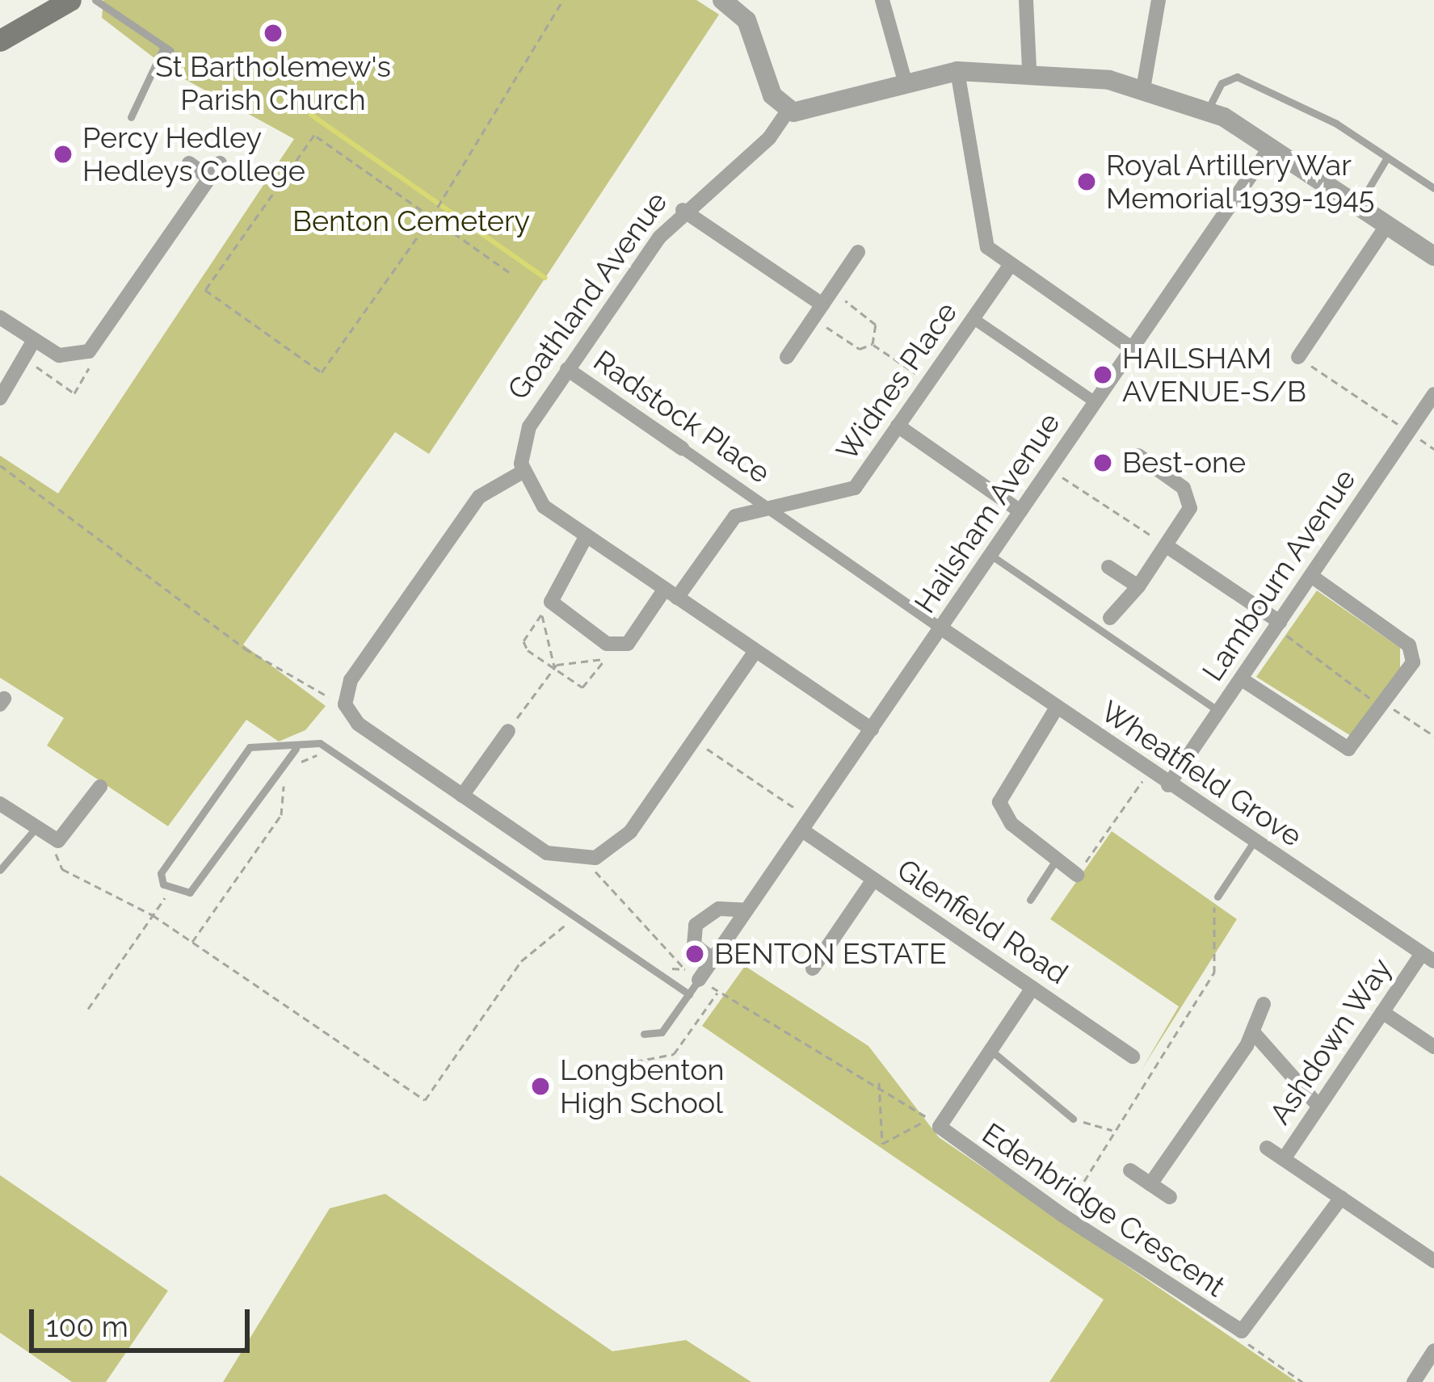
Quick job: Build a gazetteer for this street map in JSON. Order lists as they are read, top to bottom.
{
  "streets": {
    "street": [
      "Goathland Avenue",
      "Widnes Place",
      "Radstock Place",
      "Hailsham Avenue",
      "Lambourn Avenue",
      "Wheatfield Grove",
      "Glenfield Road",
      "Ashdown Way",
      "Edenbridge Crescent"
    ]
  },
  "crossings": [
    ["Goathland Avenue", "Radstock Place"],
    ["Widnes Place", "Radstock Place"],
    ["Radstock Place", "Hailsham Avenue"],
    ["Radstock Place", "Wheatfield Grove"],
    ["Hailsham Avenue", "Wheatfield Grove"],
    ["Hailsham Avenue", "Glenfield Road"],
    ["Lambourn Avenue", "Wheatfield Grove"],
    ["Wheatfield Grove", "Ashdown Way"],
    ["Glenfield Road", "Edenbridge Crescent"]
  ],
  "parks": ["Benton Cemetery"],
  "places": [
    "St Bartholemew's Parish Church",
    "Percy Hedley Hedleys College",
    "Royal Artillery War Memorial 1939-1945",
    "HAILSHAM AVENUE-S/B",
    "Best-one",
    "BENTON ESTATE",
    "Longbenton High School"
  ],
  "scale_bar": "100 m"
}
